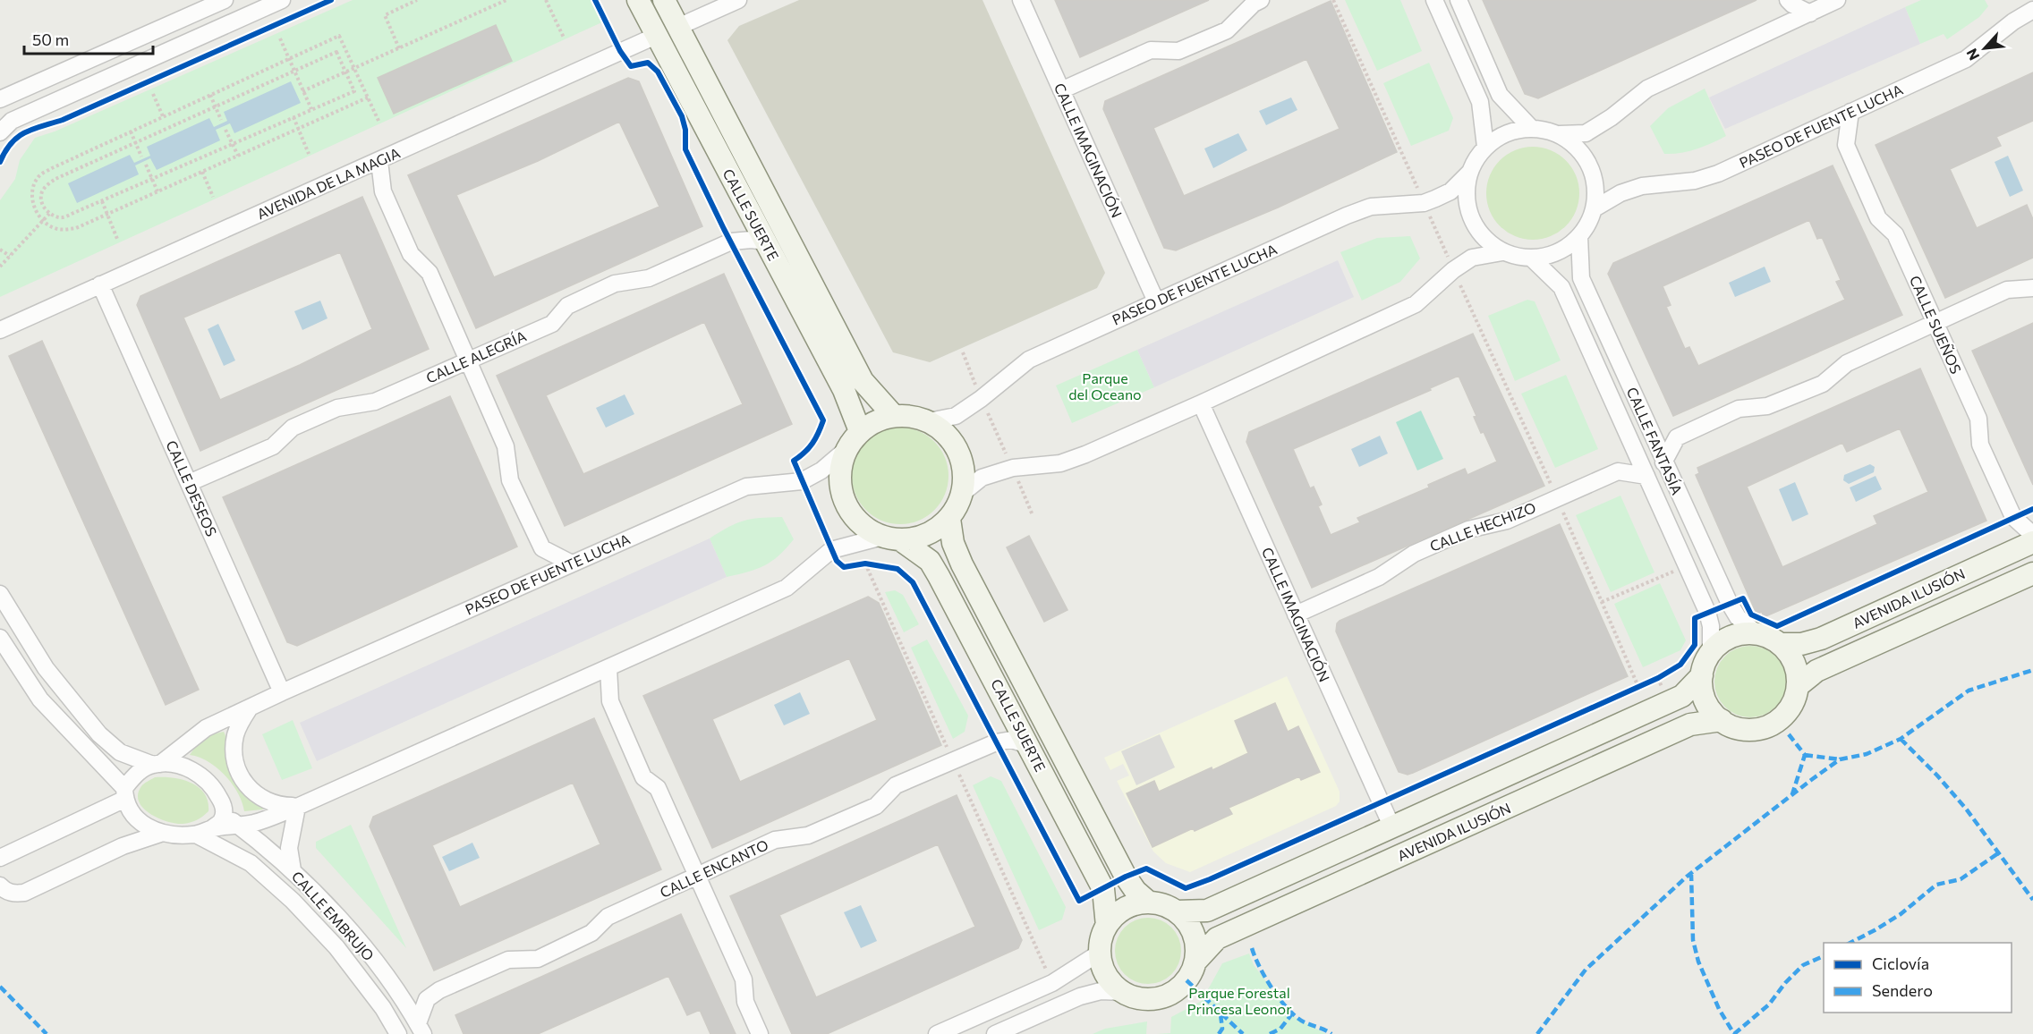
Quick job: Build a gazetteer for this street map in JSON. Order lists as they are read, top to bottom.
{
  "streets": {
    "main road": ["CALLE SUERTE", "AVENIDA ILUSIÓN"],
    "street": [
      "PASEO DE FUENTE LUCHA",
      "CALLE IMAGINACIÓN",
      "AVENIDA DE LA MAGIA",
      "CALLE SUEÑOS",
      "CALLE ALEGRÍA",
      "CALLE FANTASÍA",
      "CALLE DESEOS",
      "CALLE HECHIZO",
      "CALLE ENCANTO",
      "CALLE EMBRUJO"
    ]
  },
  "crossings": [
    ["PASEO DE FUENTE LUCHA", "CALLE IMAGINACIÓN"],
    ["PASEO DE FUENTE LUCHA", "CALLE SUERTE"],
    ["PASEO DE FUENTE LUCHA", "CALLE SUEÑOS"],
    ["PASEO DE FUENTE LUCHA", "CALLE FANTASÍA"],
    ["PASEO DE FUENTE LUCHA", "CALLE DESEOS"],
    ["PASEO DE FUENTE LUCHA", "CALLE EMBRUJO"],
    ["CALLE IMAGINACIÓN", "CALLE HECHIZO"],
    ["AVENIDA DE LA MAGIA", "CALLE SUERTE"],
    ["AVENIDA DE LA MAGIA", "CALLE DESEOS"],
    ["CALLE SUERTE", "CALLE ALEGRÍA"],
    ["CALLE SUERTE", "AVENIDA ILUSIÓN"],
    ["CALLE SUERTE", "CALLE ENCANTO"],
    ["CALLE ALEGRÍA", "CALLE DESEOS"],
    ["CALLE FANTASÍA", "CALLE HECHIZO"],
    ["CALLE FANTASÍA", "AVENIDA ILUSIÓN"],
    ["CALLE ENCANTO", "CALLE EMBRUJO"]
  ],
  "parks": ["Parque del Oceano", "Parque Forestal Princesa Leonor"],
  "legend": ["Ciclovía", "Sendero"],
  "scale_bar": "50 m",
  "north": "bottom left"
}
